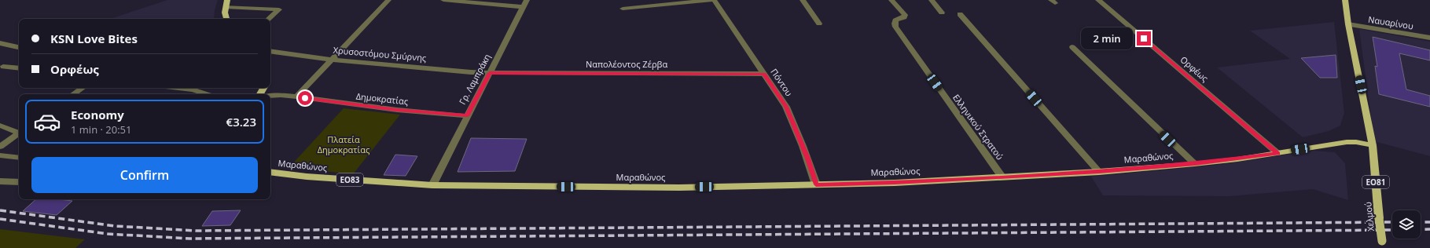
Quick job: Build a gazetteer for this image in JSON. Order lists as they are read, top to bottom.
{
  "streets": {
    "main road": [
      "Μαραθώνος",
      "ΕΟ83",
      "ΕΟ81",
      "Χελμού"
    ],
    "street": [
      "Ναυαρίνου",
      "Χρυσοστόμου Σμύρνης",
      "Ναπολέοντος Ζέρβα",
      "Ορφέως",
      "Γρ. Λαμπράκη",
      "Πόντου",
      "Δημοκρατίας",
      "Ελληνικού Στρατού"
    ]
  },
  "crossings": [
    ["Χρυσοστόμου Σμύρνης", "Ναπολέοντος Ζέρβα"],
    ["Χρυσοστόμου Σμύρνης", "Γρ. Λαμπράκη"],
    ["Ναπολέοντος Ζέρβα", "Γρ. Λαμπράκη"],
    ["Ναπολέοντος Ζέρβα", "Πόντου"],
    ["Ορφέως", "Μαραθώνος"],
    ["Γρ. Λαμπράκη", "Δημοκρατίας"],
    ["Γρ. Λαμπράκη", "Μαραθώνος"],
    ["Πόντου", "Μαραθώνος"],
    ["Ελληνικού Στρατού", "Μαραθώνος"],
    ["Μαραθώνος", "Χελμού"]
  ],
  "parks": ["Πλατεία Δημοκρατίας"],
  "page": {
    "banner": ["KSN Love Bites", "Ορφέως"],
    "bubble": "2 min",
    "list": [
      {
        "name": "Economy",
        "note": "1 min · 20:51",
        "value": "€3.23"
      }
    ],
    "buttons": "Confirm"
  }
}
